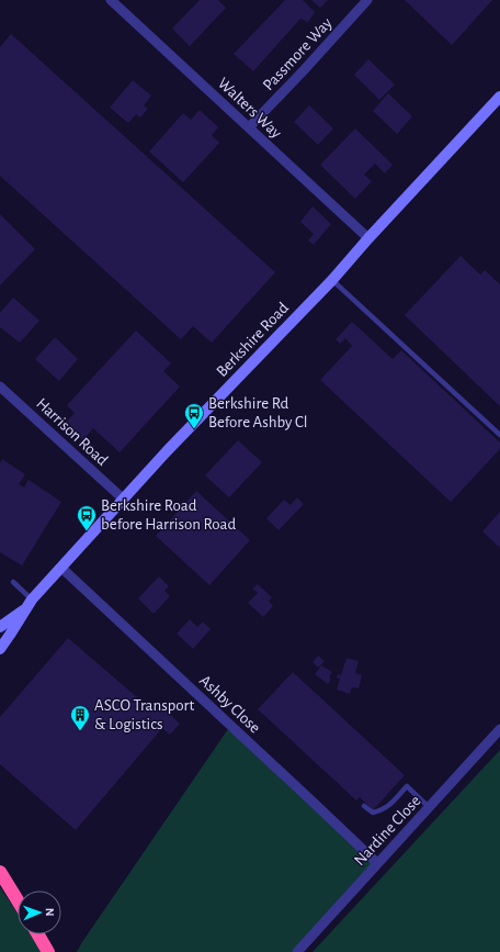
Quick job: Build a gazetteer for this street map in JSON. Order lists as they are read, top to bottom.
{
  "streets": {
    "main road": ["Berkshire Road"],
    "street": [
      "Passmore Way",
      "Walters Way",
      "Harrison Road",
      "Ashby Close",
      "Nardine Close"
    ]
  },
  "crossings": [
    ["Passmore Way", "Walters Way"],
    ["Walters Way", "Berkshire Road"],
    ["Berkshire Road", "Harrison Road"],
    ["Berkshire Road", "Ashby Close"],
    ["Ashby Close", "Nardine Close"]
  ],
  "places": {
    "bus stop": ["Berkshire Rd Before Ashby Cl", "Berkshire Road before Harrison Road"],
    "building": ["ASCO Transport & Logistics"]
  },
  "north": "right"
}
